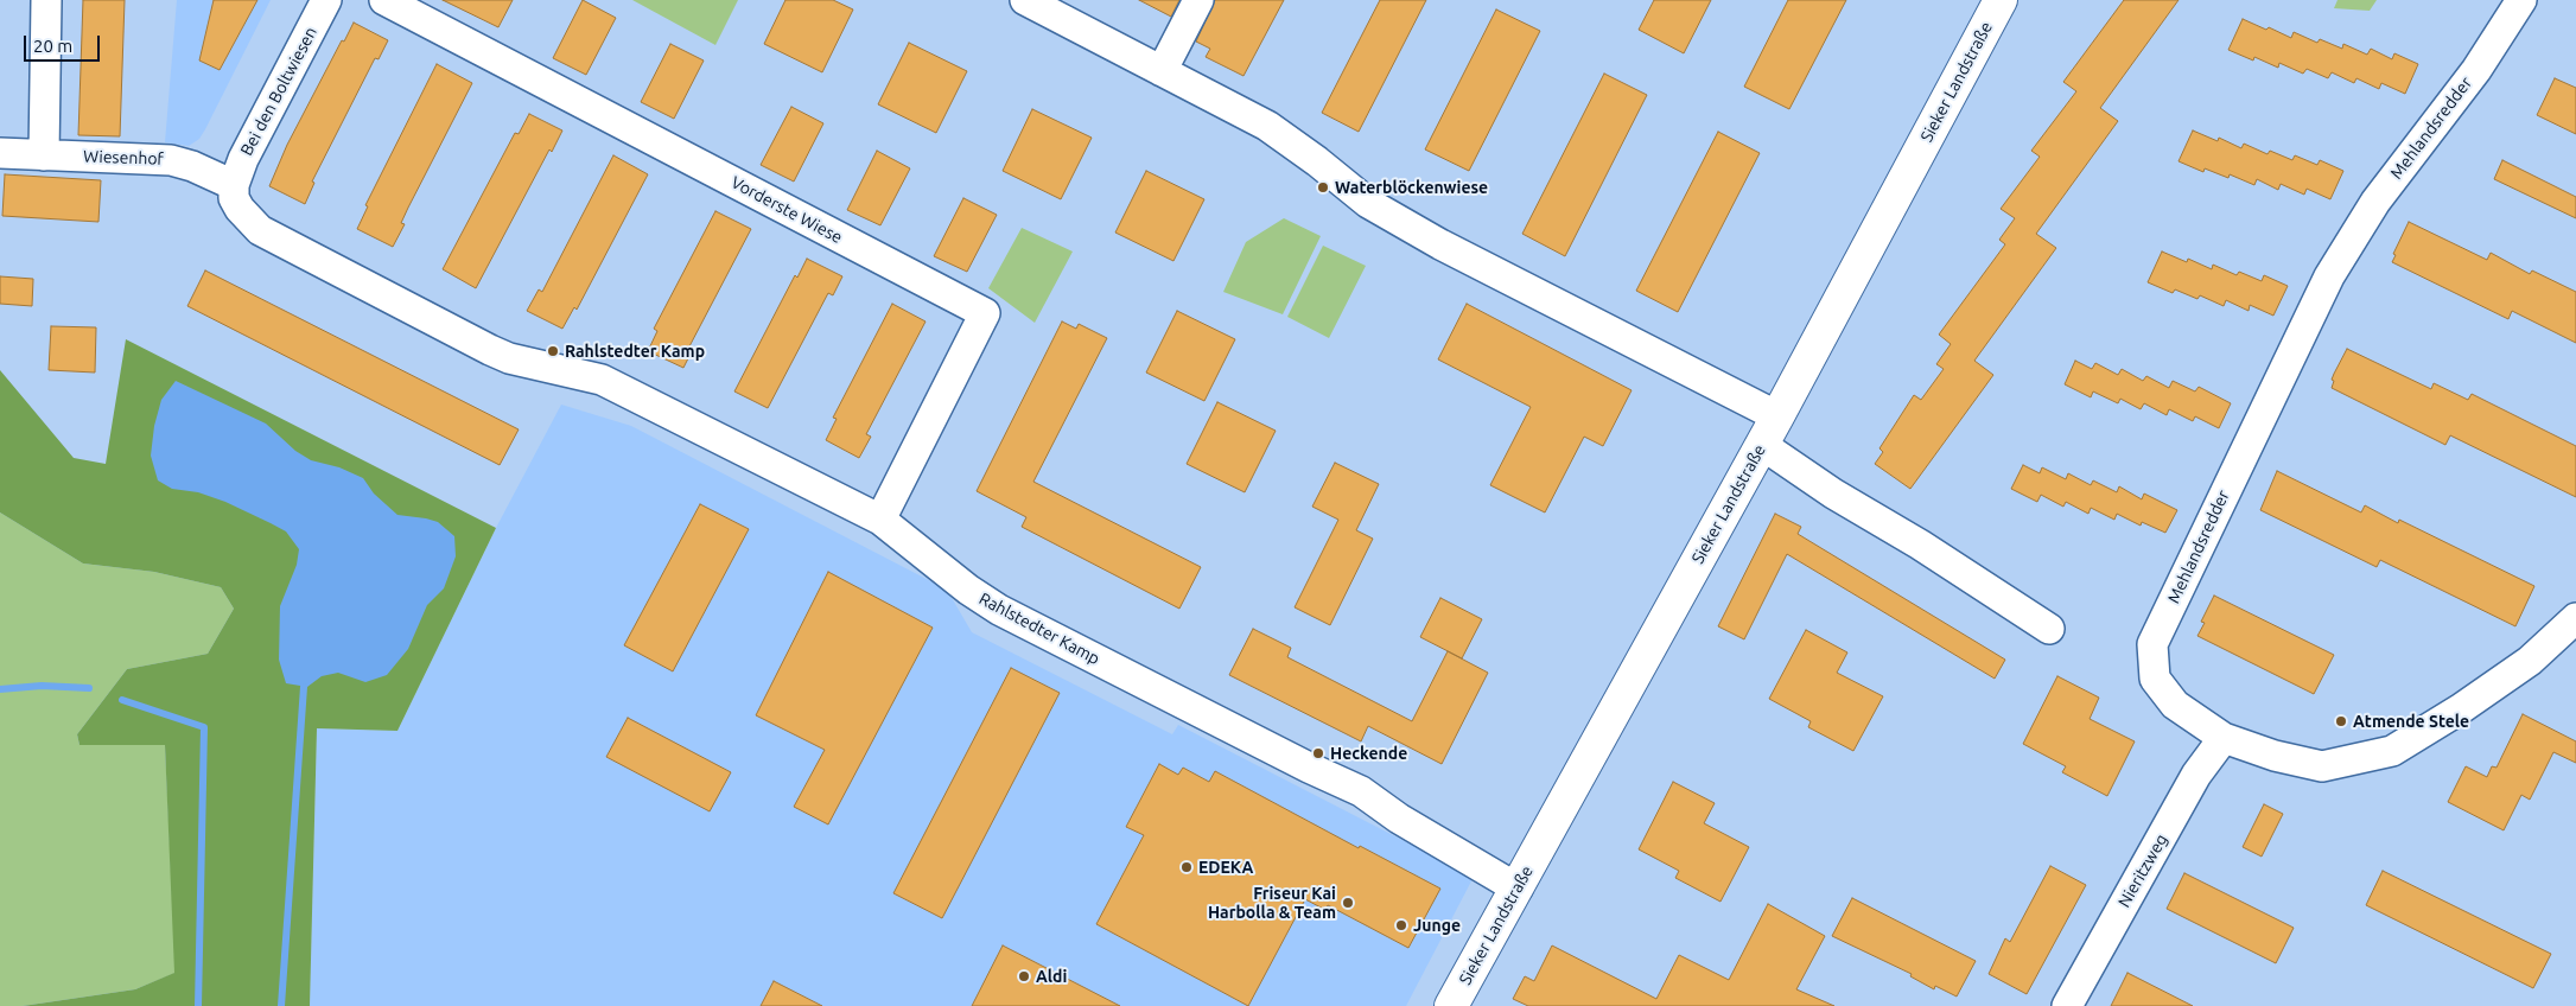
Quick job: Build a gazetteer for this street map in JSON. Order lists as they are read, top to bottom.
{
  "streets": {
    "main road": ["Sieker Landstraße"],
    "street": [
      "Bei den Boltwiesen",
      "Mehlandsredder",
      "Wiesenhof",
      "Vorderste Wiese",
      "Rahlstedter Kamp",
      "Nieritzweg"
    ]
  },
  "crossings": [
    ["Sieker Landstraße", "Rahlstedter Kamp"],
    ["Bei den Boltwiesen", "Wiesenhof"],
    ["Bei den Boltwiesen", "Rahlstedter Kamp"],
    ["Mehlandsredder", "Nieritzweg"],
    ["Wiesenhof", "Rahlstedter Kamp"],
    ["Vorderste Wiese", "Rahlstedter Kamp"]
  ],
  "places": [
    "Waterblöckenwiese",
    "Rahlstedter Kamp",
    "Atmende Stele",
    "Heckende",
    "EDEKA",
    "Friseur Kai Harbolla & Team",
    "Junge",
    "Aldi"
  ],
  "scale_bar": "20 m"
}
